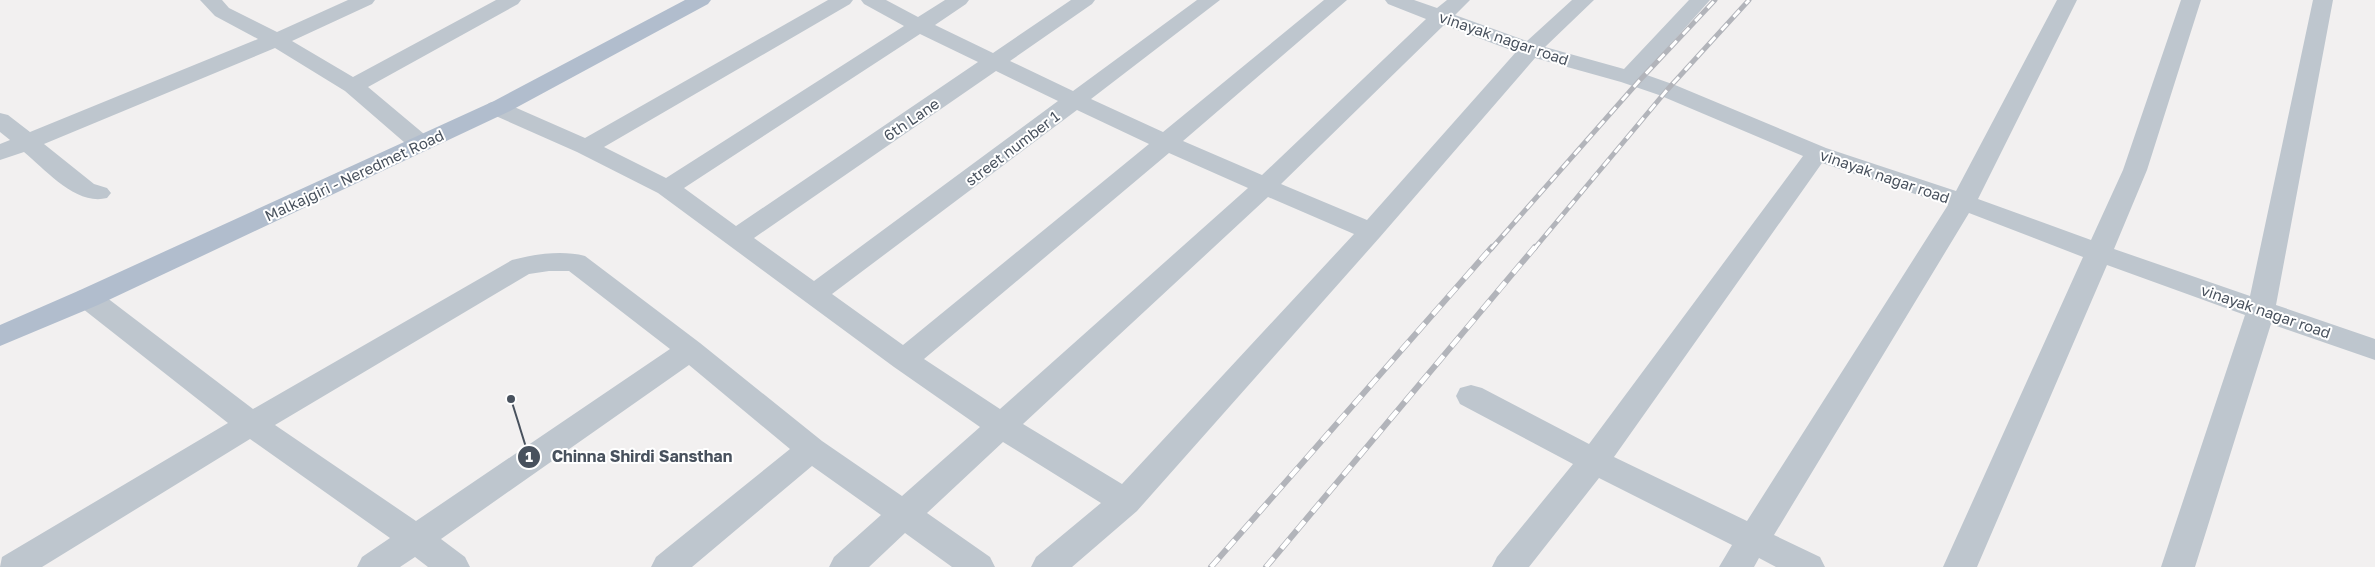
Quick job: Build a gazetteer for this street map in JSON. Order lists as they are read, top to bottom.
{
  "streets": {
    "main road": ["Malkajgiri - Neredmet Road"],
    "street": ["vinayak nagar road", "6th Lane", "street number 1"]
  },
  "places": ["Chinna Shirdi Sansthan"]
}
